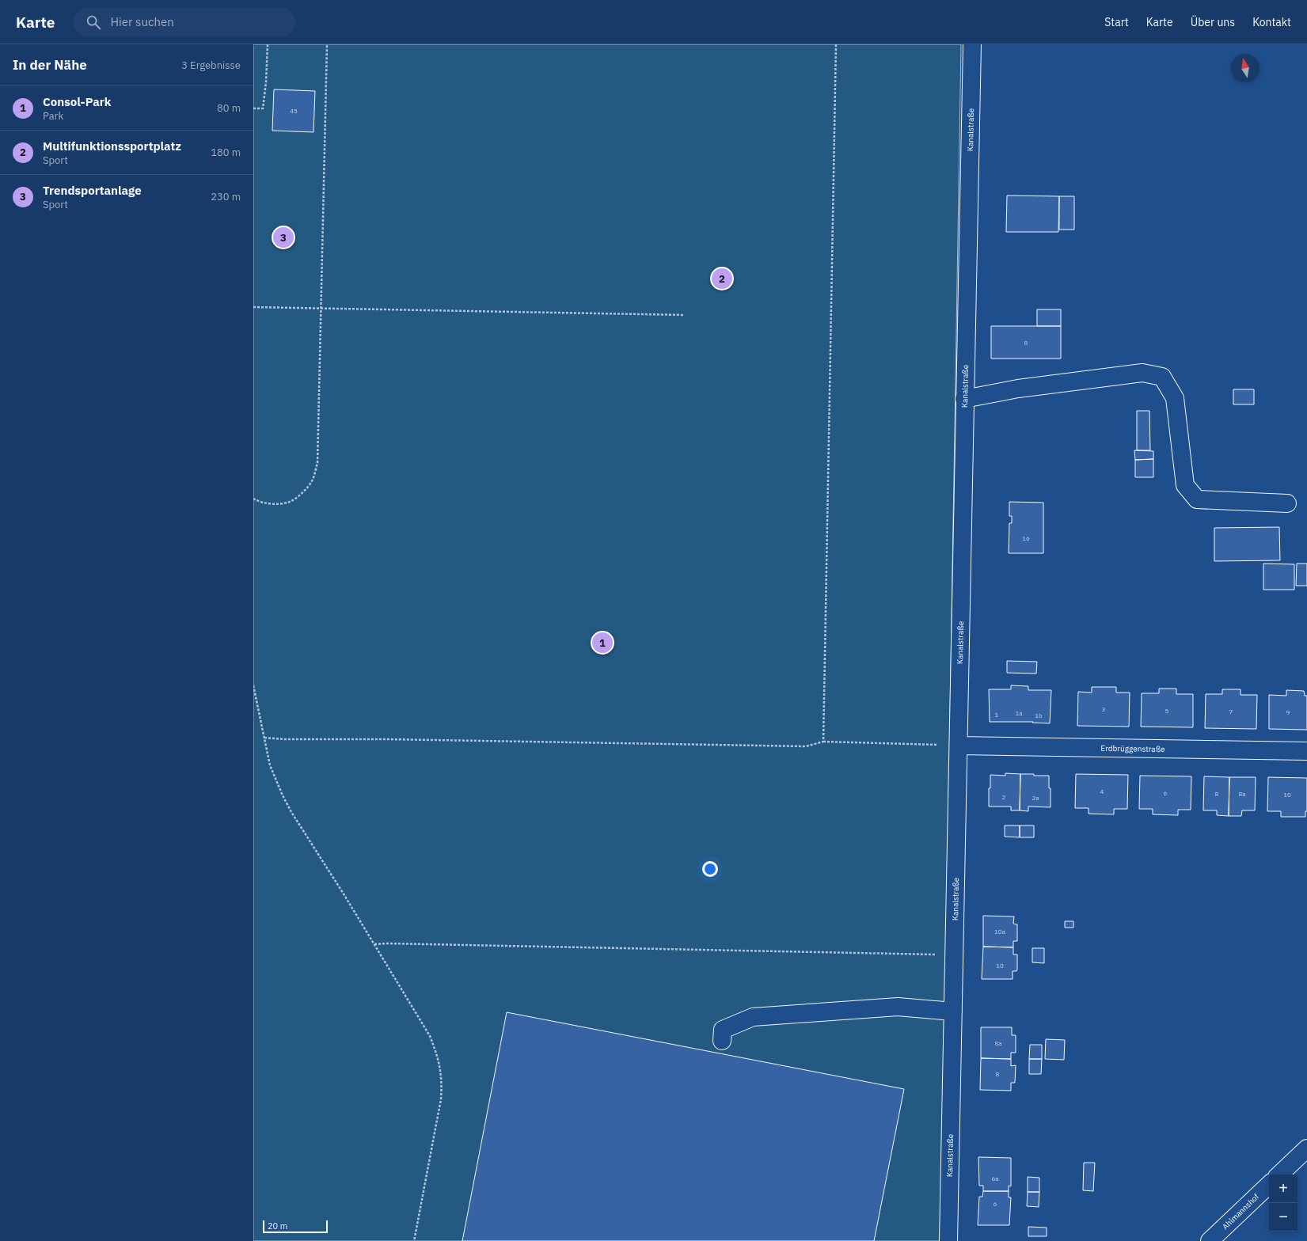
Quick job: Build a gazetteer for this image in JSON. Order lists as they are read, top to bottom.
{
  "streets": {
    "street": ["Kanalstraße", "Erdbrüggenstraße", "Ahlmannshof"]
  },
  "crossings": [
    ["Kanalstraße", "Erdbrüggenstraße"]
  ],
  "house_numbers": [
    "45",
    "8",
    "16",
    "3",
    "5",
    "7",
    "9",
    "1a",
    "1",
    "1b",
    "4",
    "6",
    "8",
    "8a",
    "10",
    "2",
    "2a",
    "10a",
    "10",
    "8a",
    "8",
    "6a",
    "6"
  ],
  "scale_bar": "20 m",
  "north": "top",
  "page": {
    "header": "Karte",
    "search": "Hier suchen",
    "nav": [
      "Start",
      "Karte",
      "Über uns",
      "Kontakt"
    ],
    "heading": ["In der Nähe", "3 Ergebnisse"],
    "list": [
      {
        "mark": "1",
        "name": "Consol-Park",
        "note": "Park",
        "value": "80 m"
      },
      {
        "mark": "2",
        "name": "Multifunktionssportplatz",
        "note": "Sport",
        "value": "180 m"
      },
      {
        "mark": "3",
        "name": "Trendsportanlage",
        "note": "Sport",
        "value": "230 m"
      }
    ],
    "pins": ["3", "2", "1"],
    "map_buttons": ["+", "−"],
    "scale": "20 m"
  }
}
